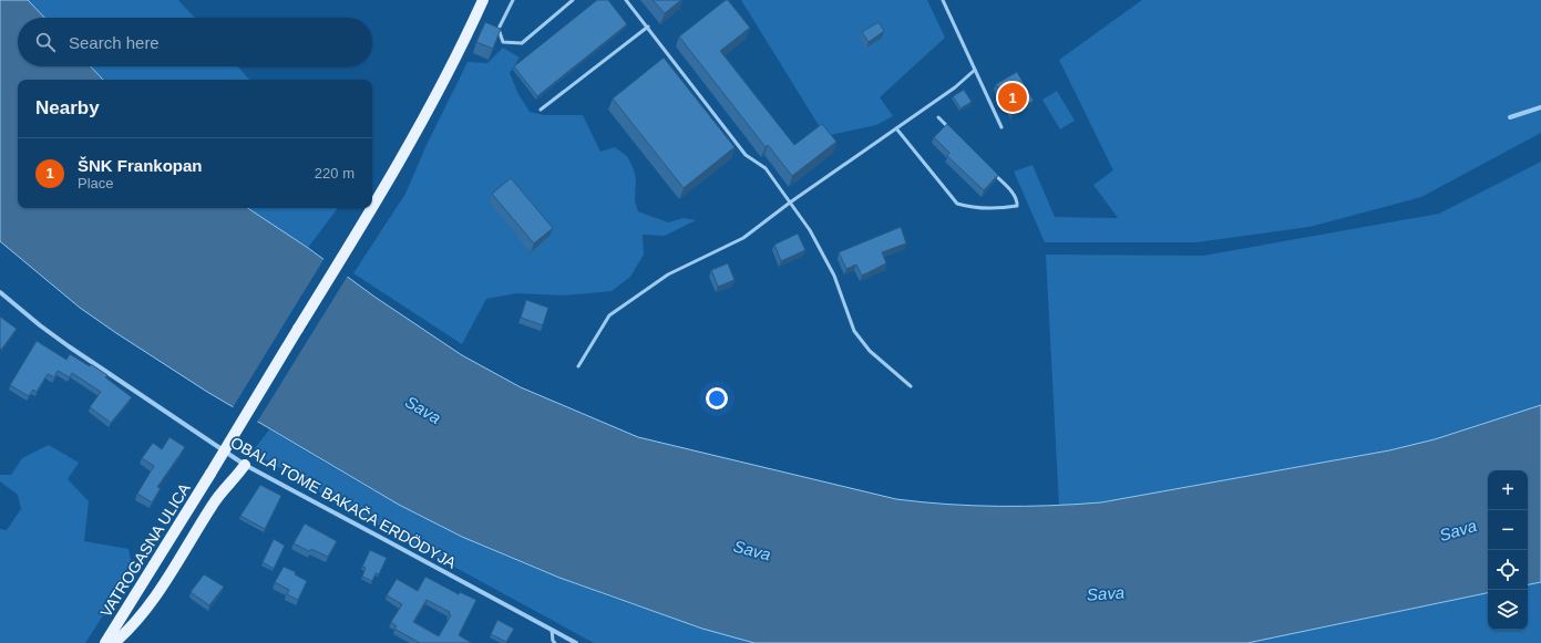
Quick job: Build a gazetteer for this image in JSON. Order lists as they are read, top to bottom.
{
  "streets": {
    "main road": ["VATROGASNA ULICA"],
    "street": ["OBALA TOME BAKAČA ERDÖDYJA"]
  },
  "water": ["Sava"],
  "page": {
    "search": "Search here",
    "heading": "Nearby",
    "pins": "1",
    "list": [
      {
        "mark": "1",
        "name": "ŠNK Frankopan",
        "note": "Place",
        "value": "220 m"
      }
    ],
    "map_buttons": ["+", "−"]
  }
}
